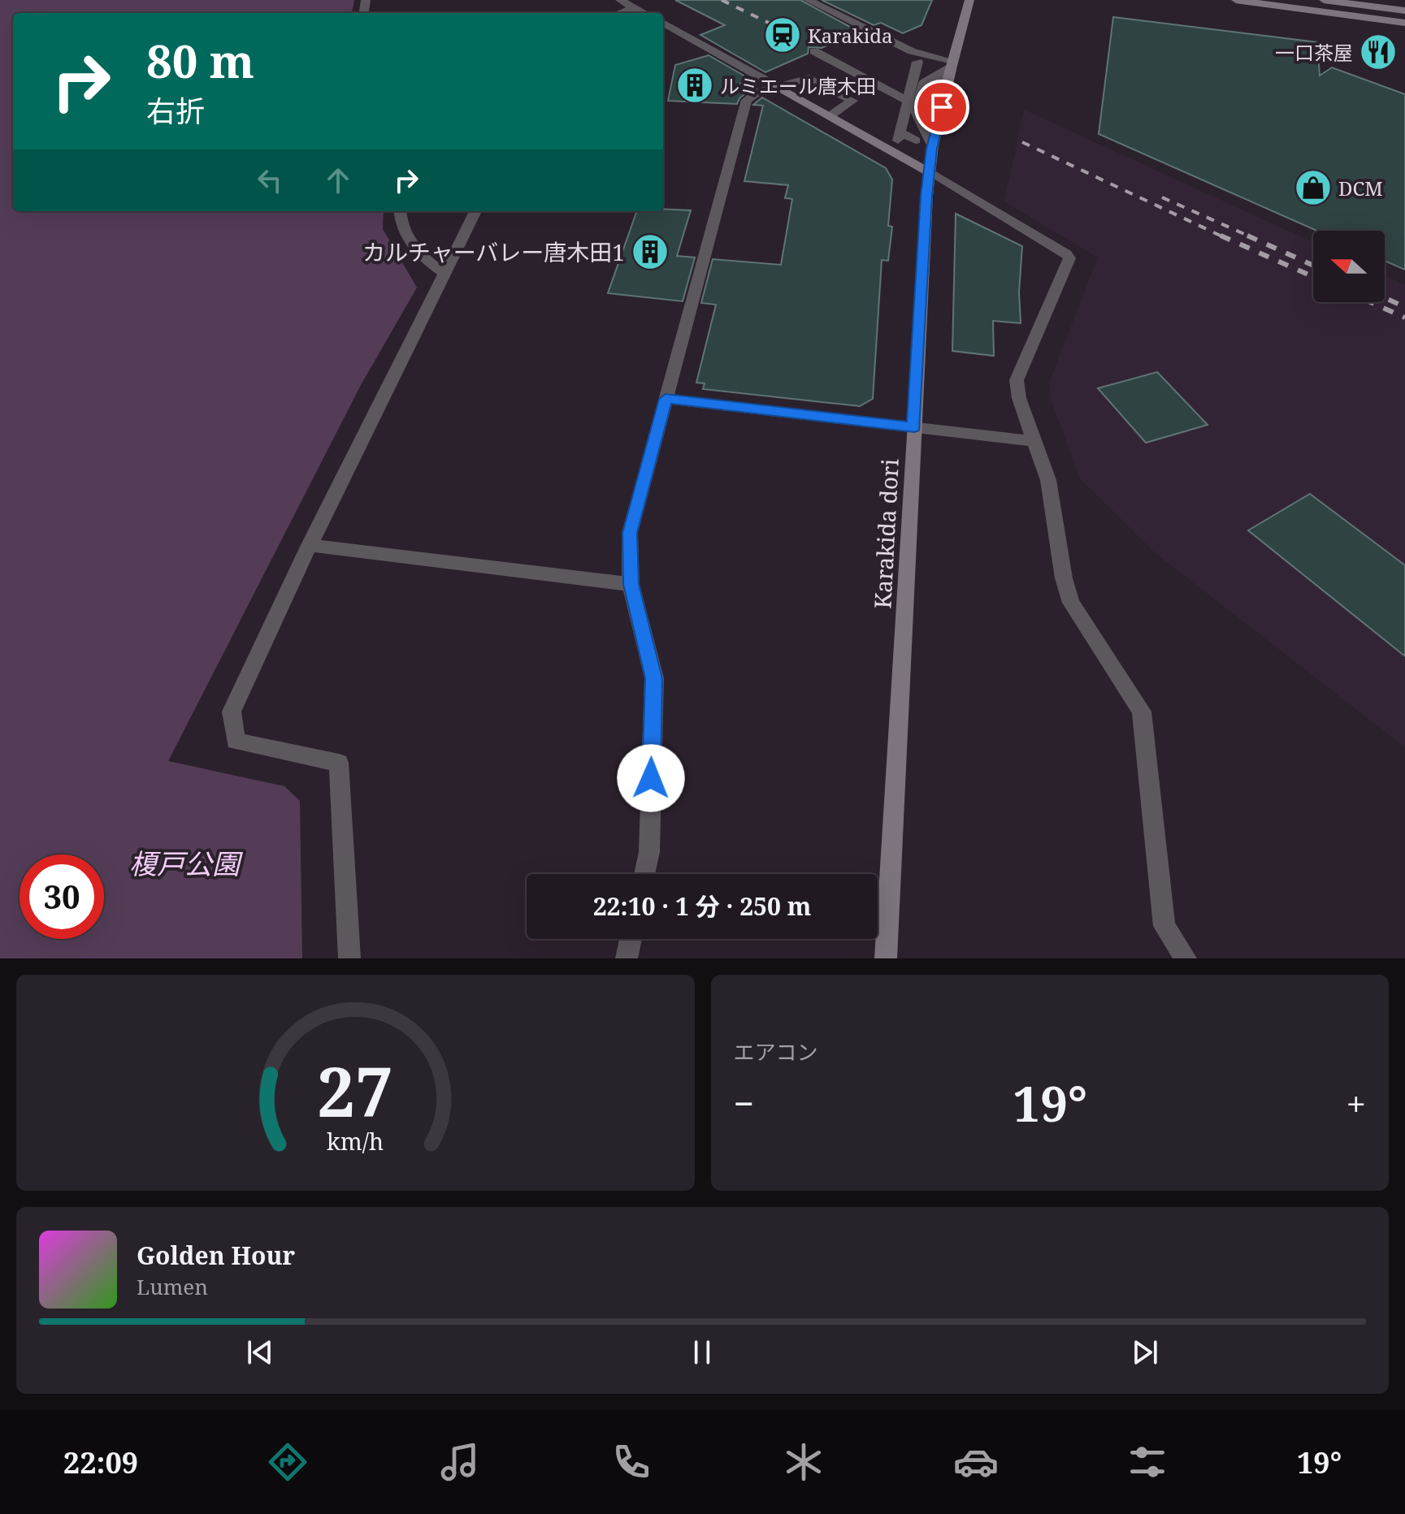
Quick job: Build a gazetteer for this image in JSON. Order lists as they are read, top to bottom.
{
  "streets": {
    "street": ["Karakida dori"]
  },
  "parks": ["榎戸公園"],
  "places": {
    "station": ["Karakida"],
    "restaurant": ["一口茶屋"],
    "building": ["ルミエール唐木田", "カルチャーバレー唐木田1"],
    "shop": ["DCM"]
  },
  "north": "left",
  "page": {
    "turn": ["80 m", "右折"],
    "limit": "30",
    "trip": "22:10 · 1 分 · 250 m",
    "tile": "エアコン",
    "heat": ["−", "19°", "+"],
    "song": ["Golden Hour", "Lumen"],
    "tabs": ["22:09", "19°"],
    "gauge": ["27", "km/h"]
  }
}
